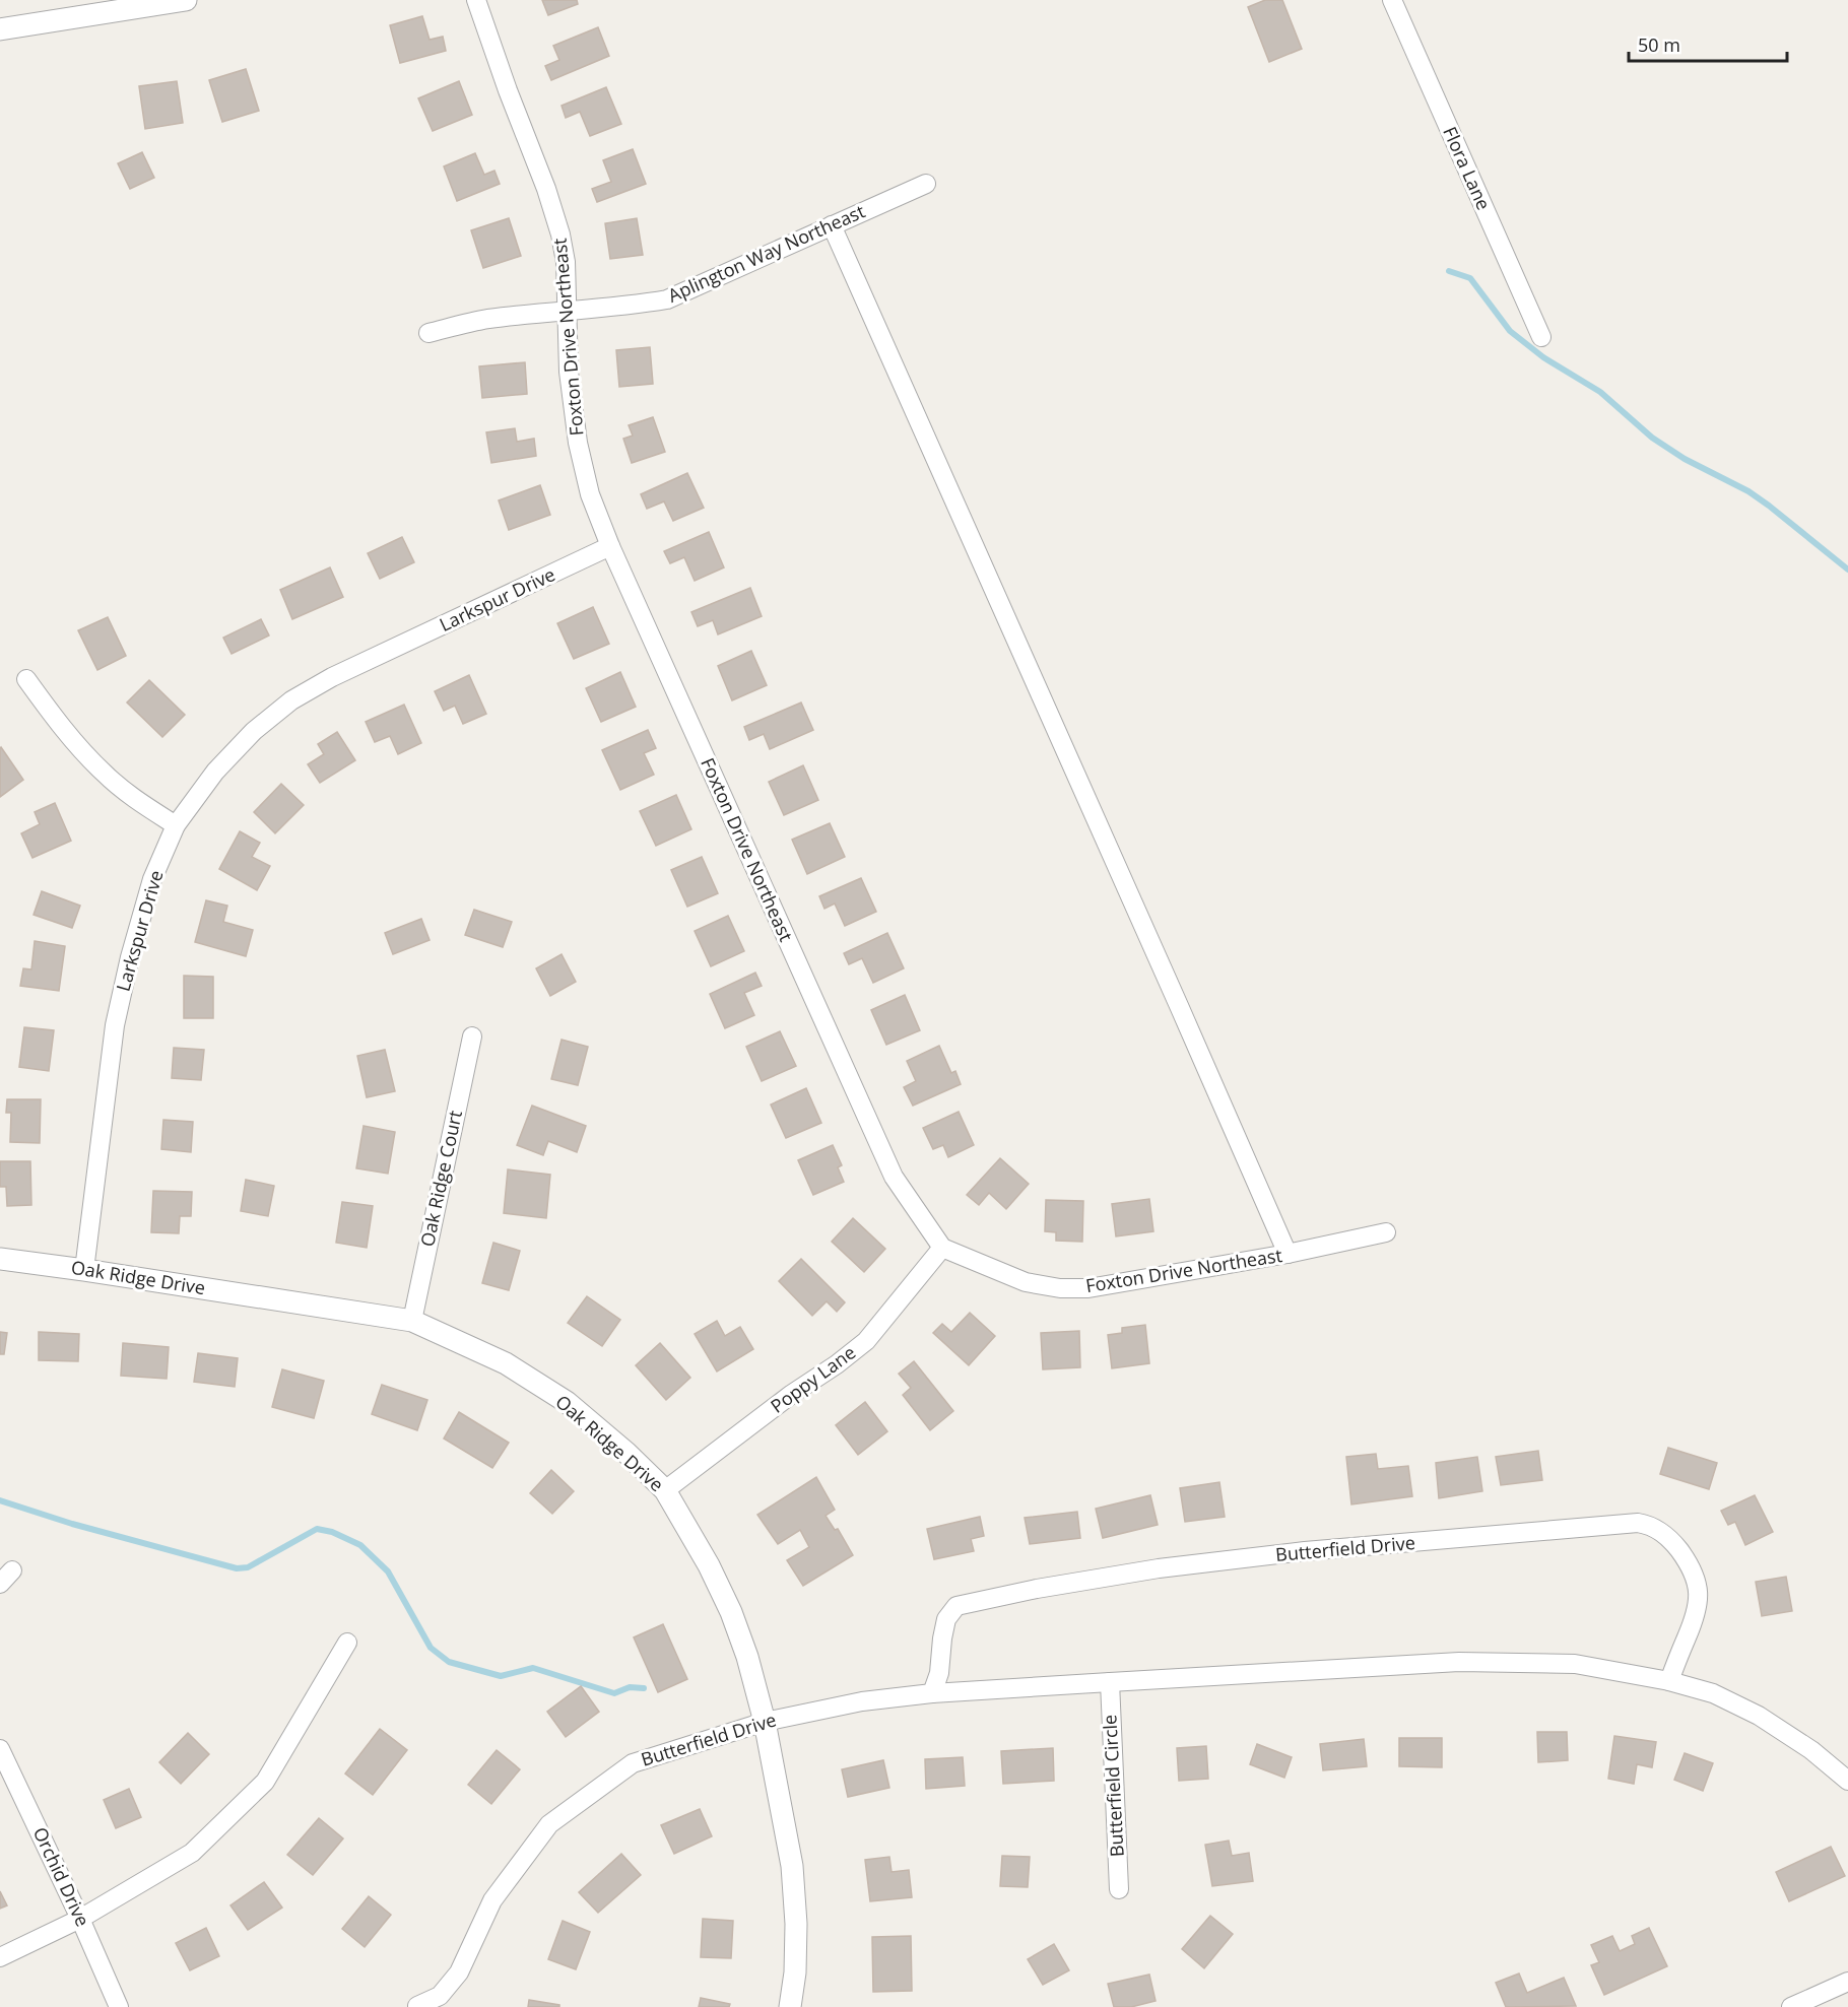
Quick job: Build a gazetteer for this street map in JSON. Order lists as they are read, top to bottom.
{
  "streets": {
    "street": [
      "Flora Lane",
      "Aplington Way Northeast",
      "Foxton Drive Northeast",
      "Larkspur Drive",
      "Oak Ridge Court",
      "Oak Ridge Drive",
      "Poppy Lane",
      "Butterfield Drive",
      "Butterfield Circle",
      "Orchid Drive"
    ]
  },
  "crossings": [
    ["Aplington Way Northeast", "Foxton Drive Northeast"],
    ["Foxton Drive Northeast", "Larkspur Drive"],
    ["Foxton Drive Northeast", "Poppy Lane"],
    ["Larkspur Drive", "Oak Ridge Drive"],
    ["Oak Ridge Court", "Oak Ridge Drive"],
    ["Oak Ridge Drive", "Poppy Lane"],
    ["Oak Ridge Drive", "Butterfield Drive"],
    ["Butterfield Drive", "Butterfield Circle"]
  ],
  "scale_bar": "50 m"
}
